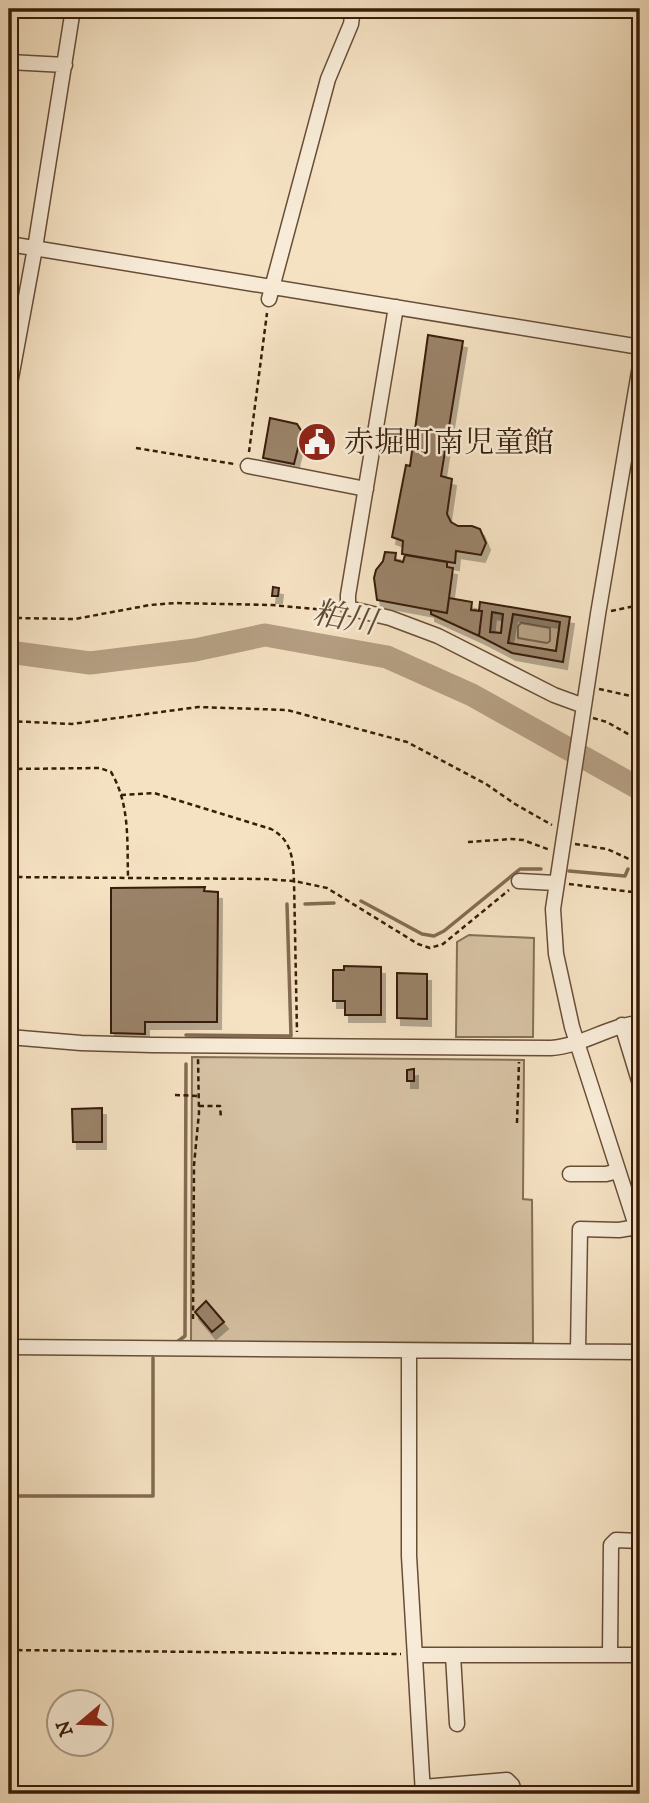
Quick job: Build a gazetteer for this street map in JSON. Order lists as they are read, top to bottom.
{
  "water": ["粕川"],
  "places": {
    "public building": ["赤堀町南児童館"]
  },
  "north": "left"
}
